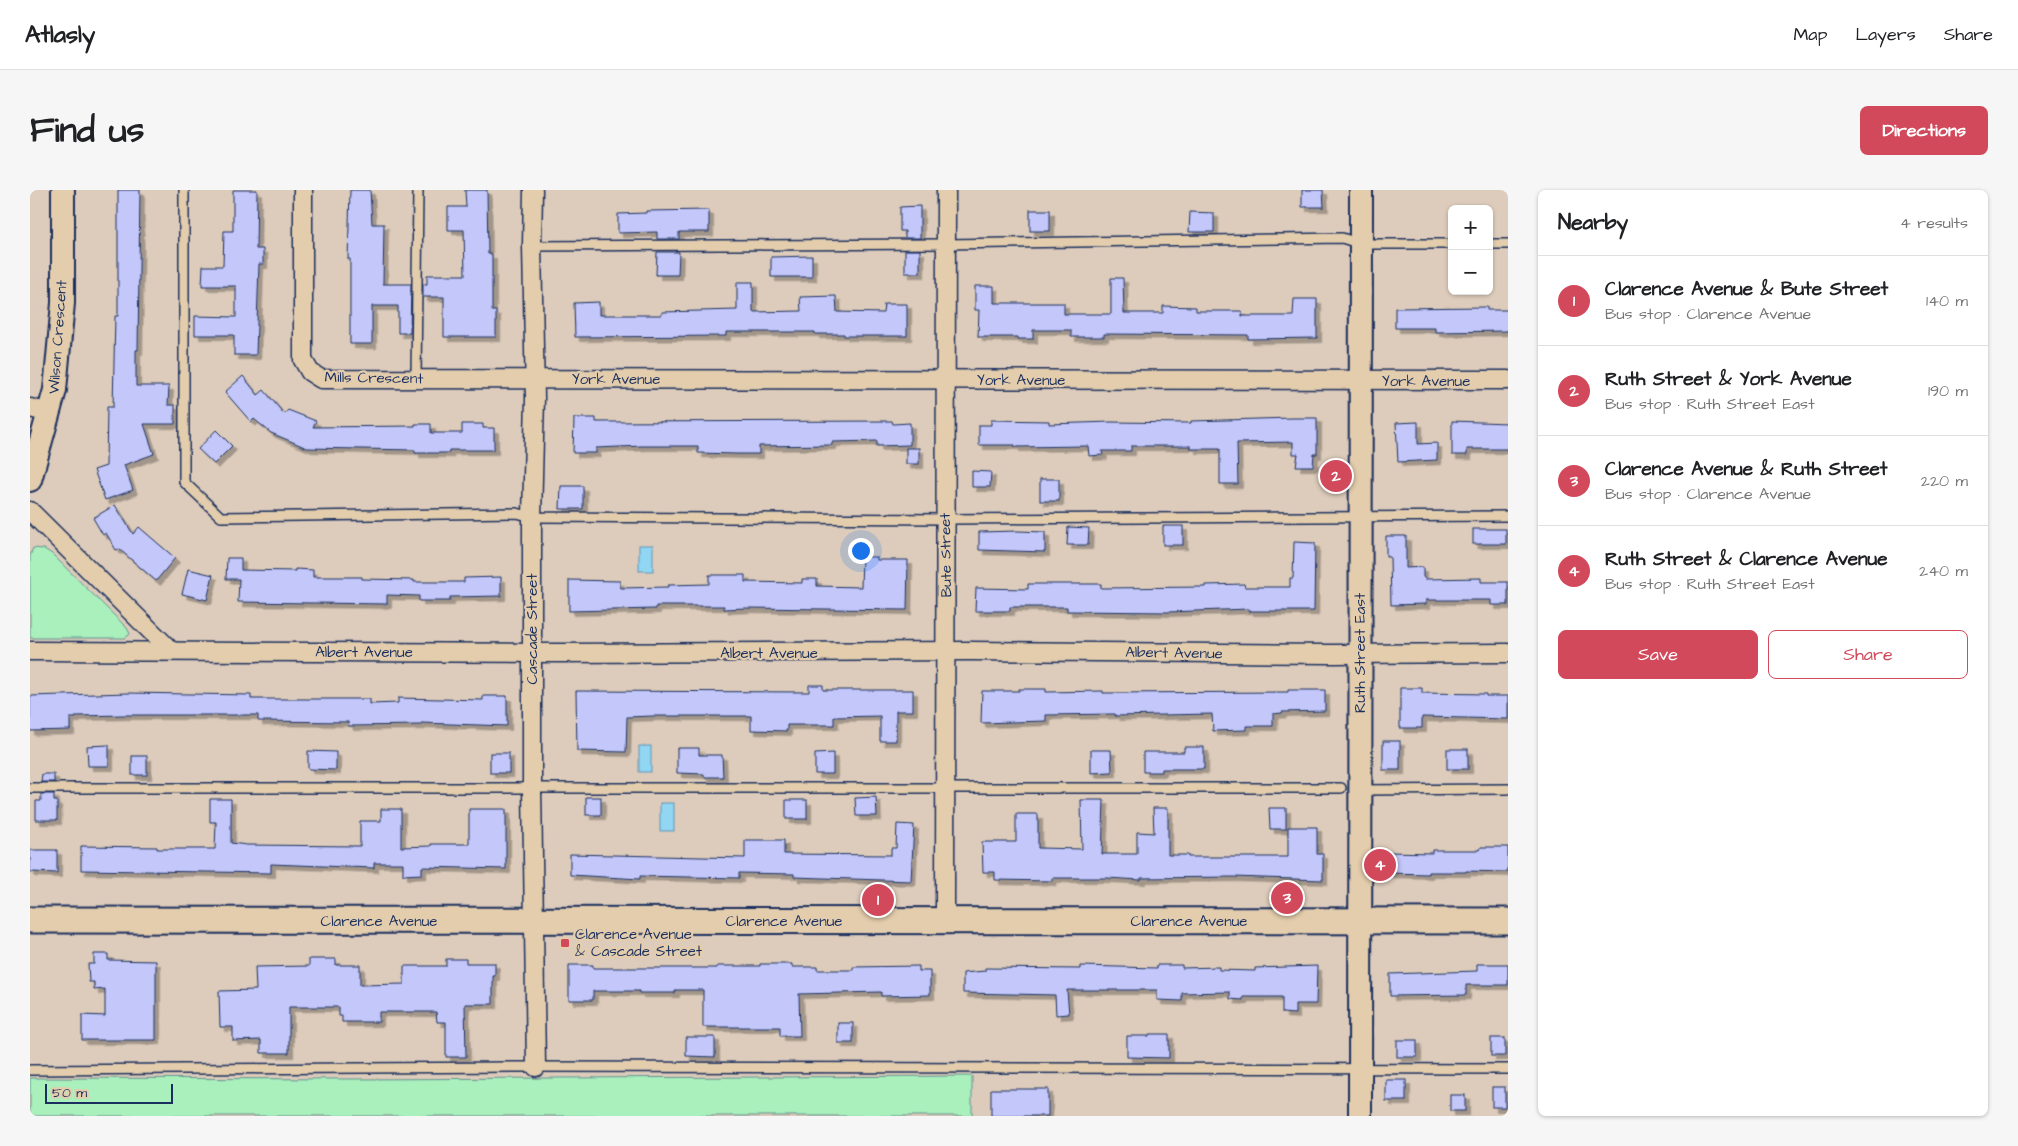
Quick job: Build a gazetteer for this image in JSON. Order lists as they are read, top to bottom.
{
  "streets": {
    "main road": ["Clarence Avenue"],
    "street": [
      "Wilson Crescent",
      "Mills Crescent",
      "York Avenue",
      "Bute Street",
      "Cascade Street",
      "Albert Avenue",
      "Ruth Street East"
    ]
  },
  "crossings": [
    ["Mills Crescent", "York Avenue"],
    ["Mills Crescent", "Cascade Street"],
    ["York Avenue", "Bute Street"],
    ["York Avenue", "Cascade Street"],
    ["York Avenue", "Ruth Street East"],
    ["Bute Street", "Albert Avenue"],
    ["Bute Street", "Clarence Avenue"],
    ["Cascade Street", "Albert Avenue"],
    ["Cascade Street", "Clarence Avenue"],
    ["Albert Avenue", "Ruth Street East"],
    ["Ruth Street East", "Clarence Avenue"]
  ],
  "places": {
    "transit": ["Clarence Avenue & Cascade Street"]
  },
  "scale_bar": "50 m",
  "page": {
    "header": "Atlasly",
    "nav": ["Map", "Layers", "Share"],
    "title": "Find us",
    "buttons": [
      "Directions",
      ["Save", "Share"]
    ],
    "heading": ["Nearby", "4 results"],
    "map_buttons": ["+", "−"],
    "list": [
      {
        "mark": "1",
        "name": "Clarence Avenue & Bute Street",
        "note": "Bus stop · Clarence Avenue",
        "value": "140 m"
      },
      {
        "mark": "2",
        "name": "Ruth Street & York Avenue",
        "note": "Bus stop · Ruth Street East",
        "value": "190 m"
      },
      {
        "mark": "3",
        "name": "Clarence Avenue & Ruth Street",
        "note": "Bus stop · Clarence Avenue",
        "value": "220 m"
      },
      {
        "mark": "4",
        "name": "Ruth Street & Clarence Avenue",
        "note": "Bus stop · Ruth Street East",
        "value": "240 m"
      }
    ],
    "pins": [
      "2",
      "4",
      "3",
      "1"
    ],
    "scale": "50 m"
  }
}
